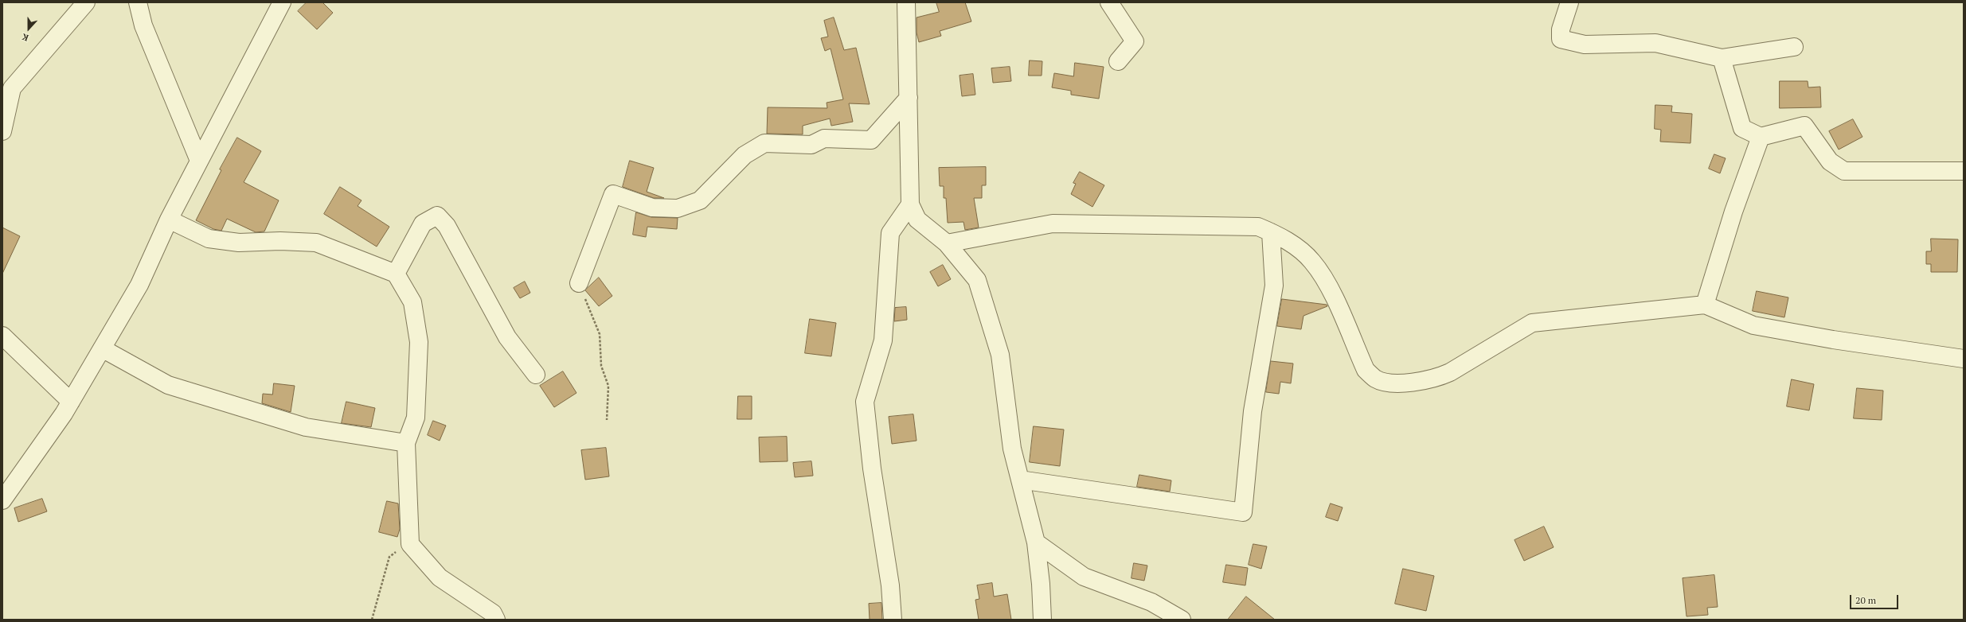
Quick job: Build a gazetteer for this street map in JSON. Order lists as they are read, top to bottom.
{
  "scale_bar": "20 m",
  "north": "bottom"
}
